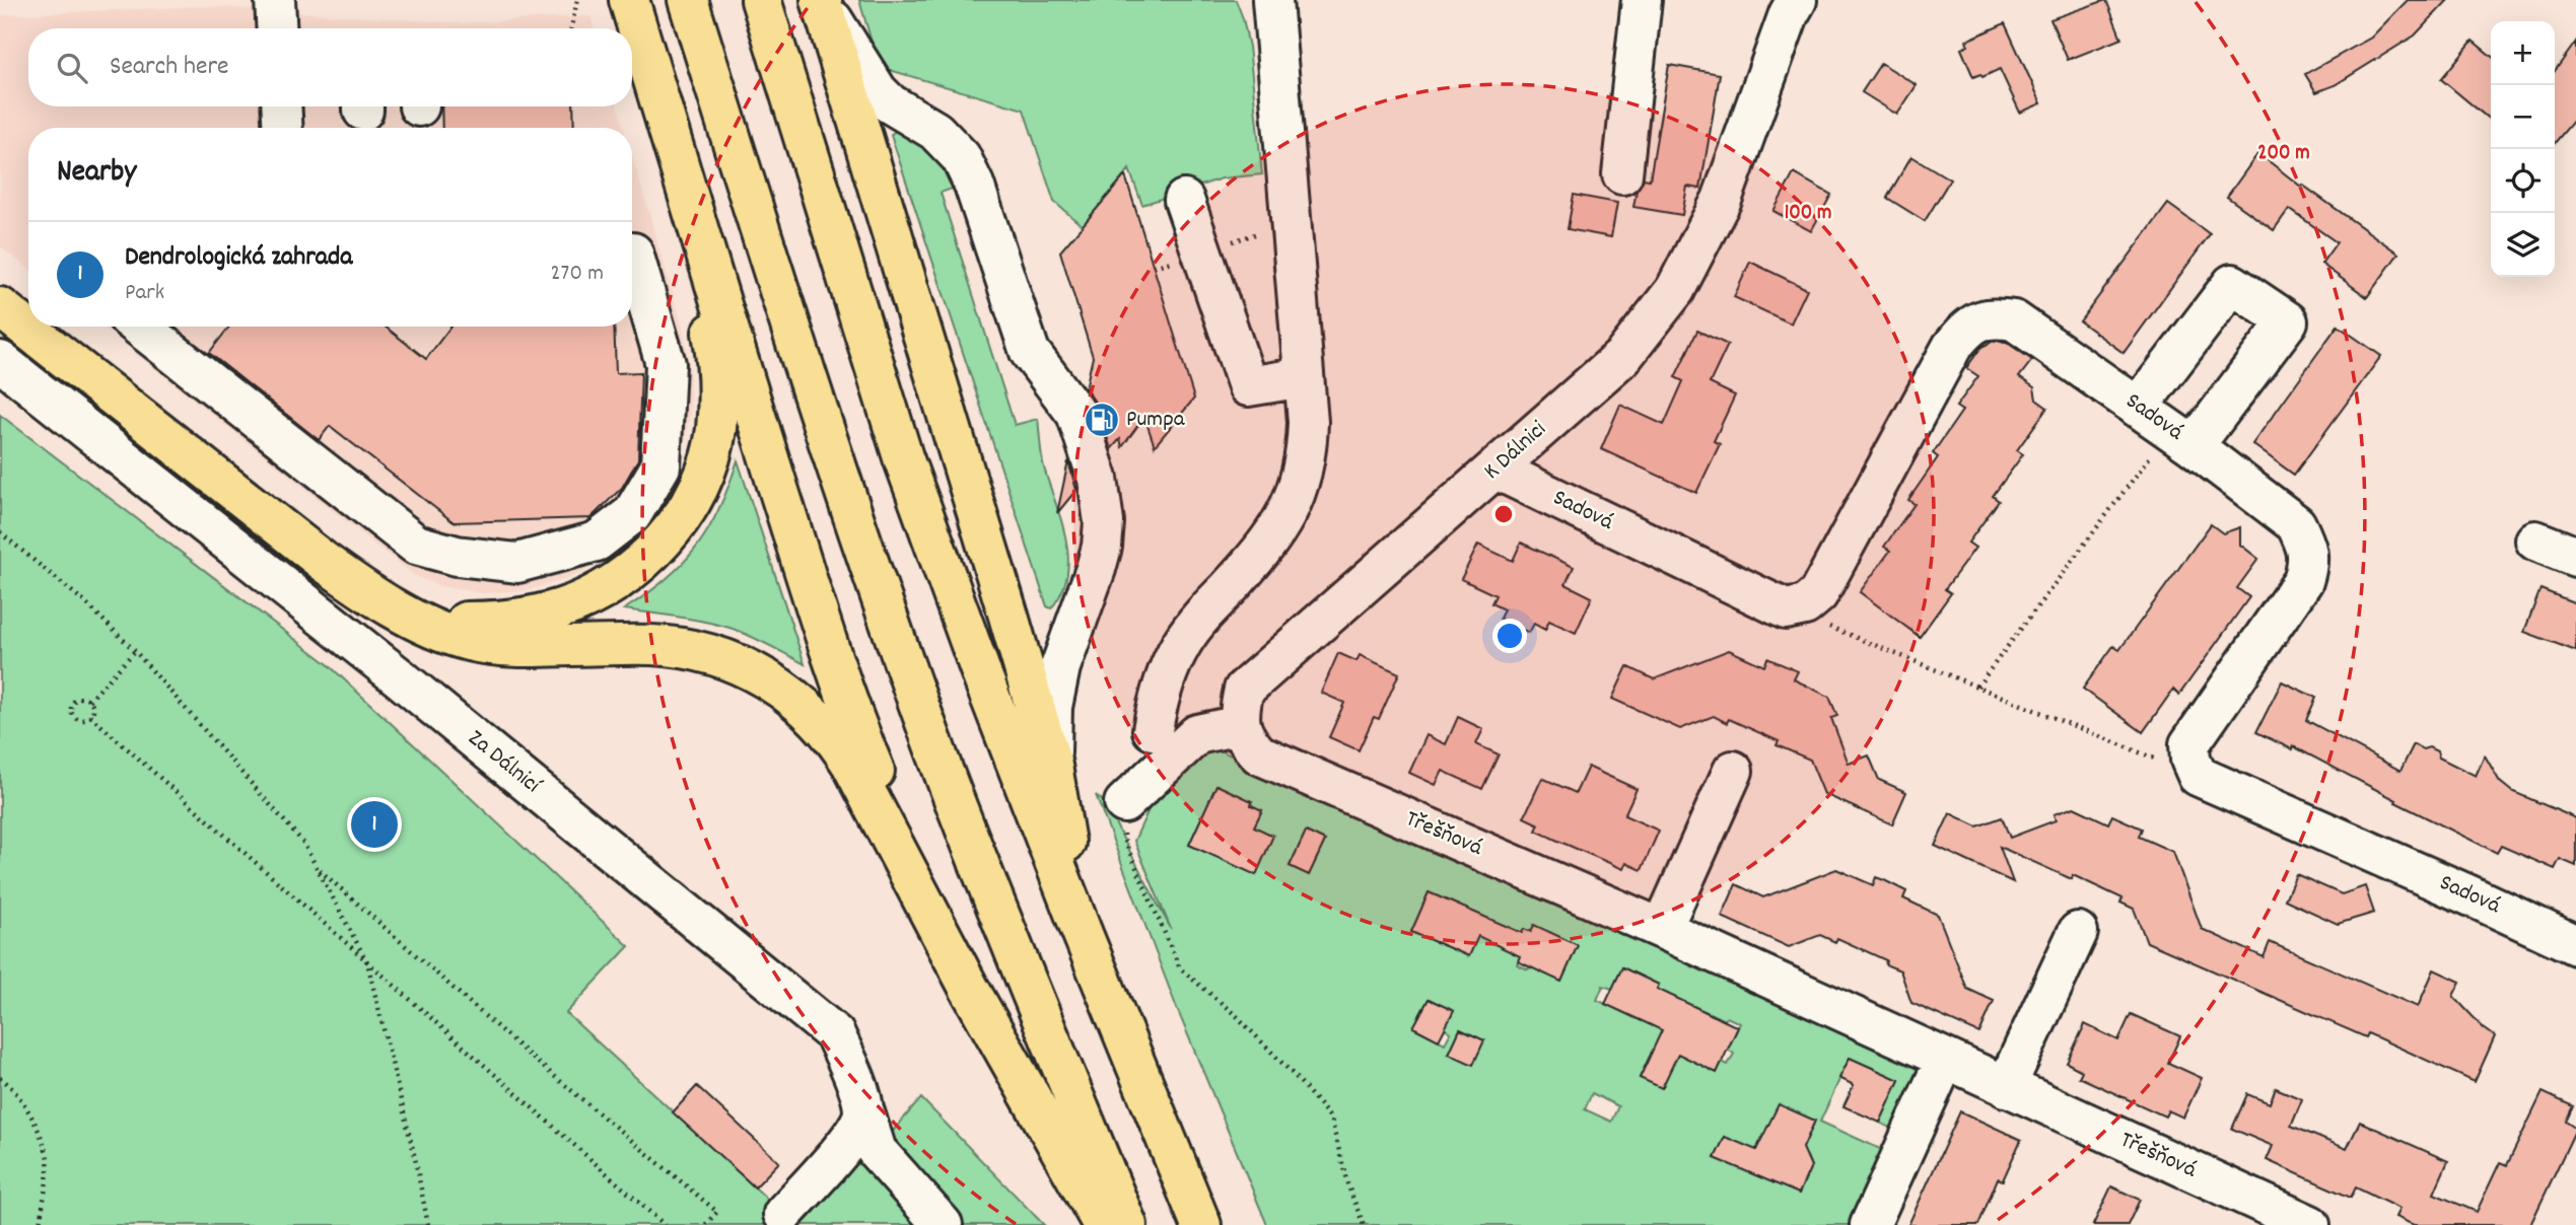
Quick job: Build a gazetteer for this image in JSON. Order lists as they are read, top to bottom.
{
  "streets": {
    "street": [
      "Sadová",
      "K Dálnici",
      "Za Dálnicí",
      "Třešňová"
    ]
  },
  "crossings": [
    ["Sadová", "K Dálnici"],
    ["K Dálnici", "Třešňová"]
  ],
  "places": {
    "fuel station": ["Pumpa"]
  },
  "page": {
    "map_buttons": ["+", "−"],
    "search": "Search here",
    "heading": "Nearby",
    "list": [
      {
        "mark": "1",
        "name": "Dendrologická zahrada",
        "note": "Park",
        "value": "270 m"
      }
    ],
    "pins": "1"
  },
  "rings": ["200 m", "100 m"]
}
